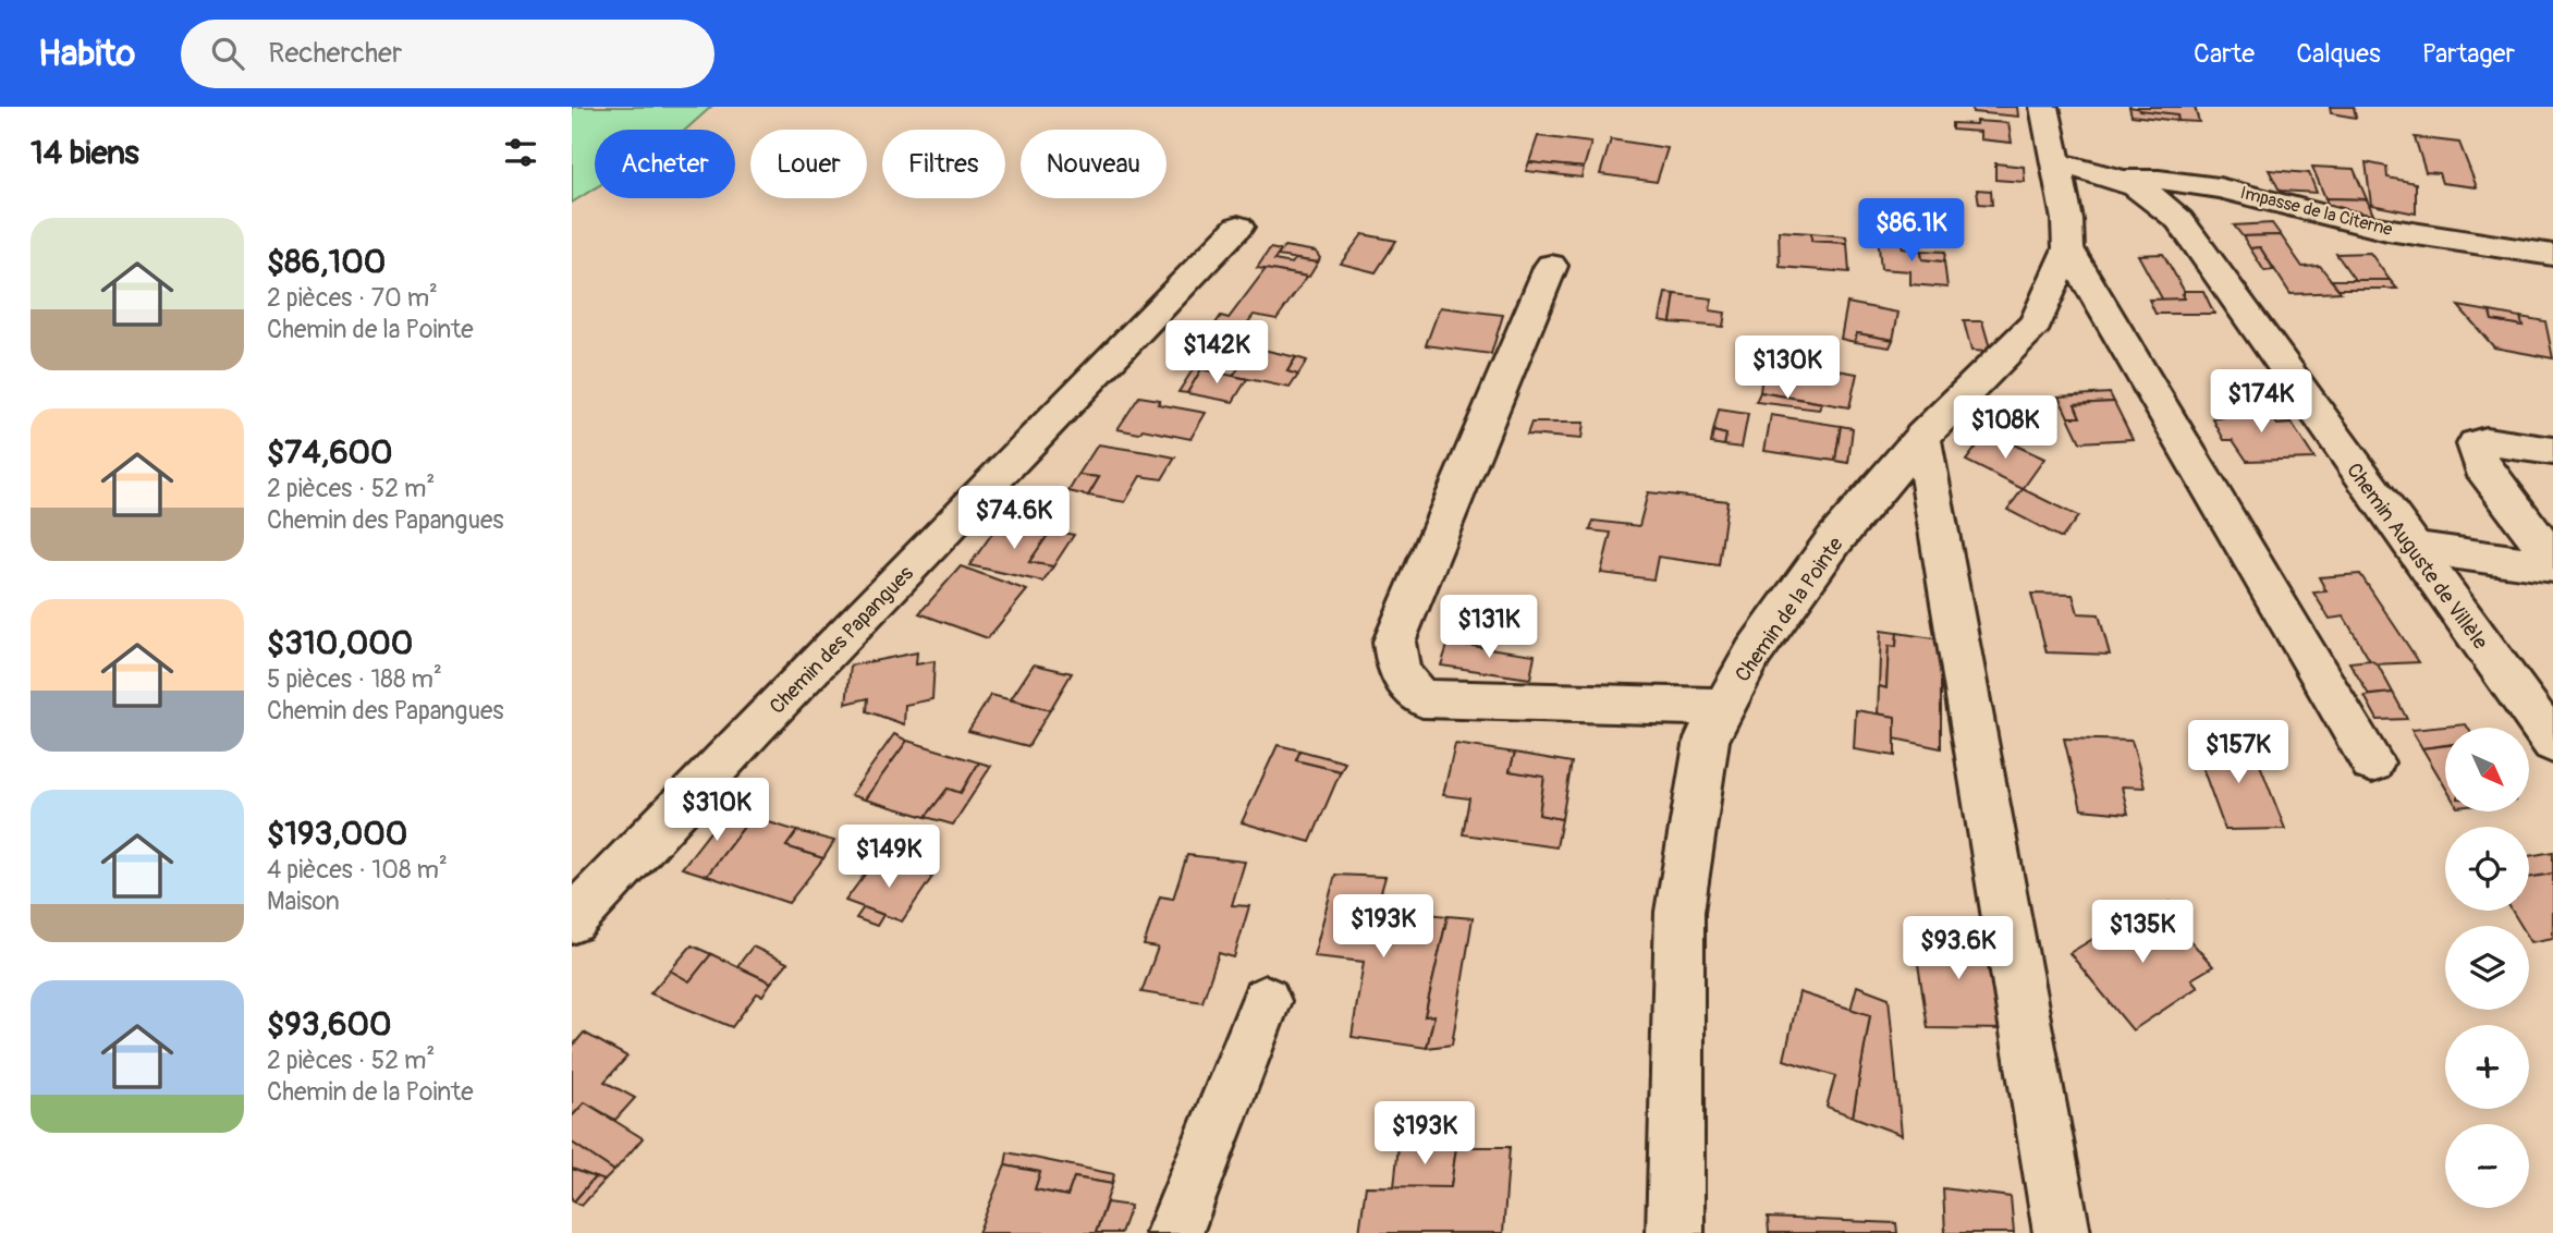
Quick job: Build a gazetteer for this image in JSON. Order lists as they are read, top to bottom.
{
  "streets": {
    "street": [
      "Impasse de la Citerne",
      "Chemin Auguste de Villèle",
      "Chemin de la Pointe",
      "Chemin des Papangues"
    ]
  },
  "crossings": [
    ["Impasse de la Citerne", "Chemin Auguste de Villèle"]
  ],
  "north": "bottom right",
  "page": {
    "header": "Habito",
    "search": "Rechercher",
    "nav": ["Carte", "Calques", "Partager"],
    "heading": "14 biens",
    "chip": [
      "Acheter",
      "Louer",
      "Filtres",
      "Nouveau"
    ],
    "list": [
      {
        "name": "$86,100",
        "note": "2 pièces · 70 m² · Chemin de la Pointe"
      },
      {
        "name": "$74,600",
        "note": "2 pièces · 52 m² · Chemin des Papangues"
      },
      {
        "name": "$310,000",
        "note": "5 pièces · 188 m² · Chemin des Papangues"
      },
      {
        "name": "$193,000",
        "note": "4 pièces · 108 m² · Maison"
      },
      {
        "name": "$93,600",
        "note": "2 pièces · 52 m² · Chemin de la Pointe"
      }
    ],
    "price": [
      "$86.1K",
      "$142K",
      "$130K",
      "$174K",
      "$108K",
      "$74.6K",
      "$131K",
      "$157K",
      "$310K",
      "$149K",
      "$193K",
      "$135K",
      "$93.6K",
      "$193K"
    ],
    "map_buttons": ["+", "−"]
  }
}
